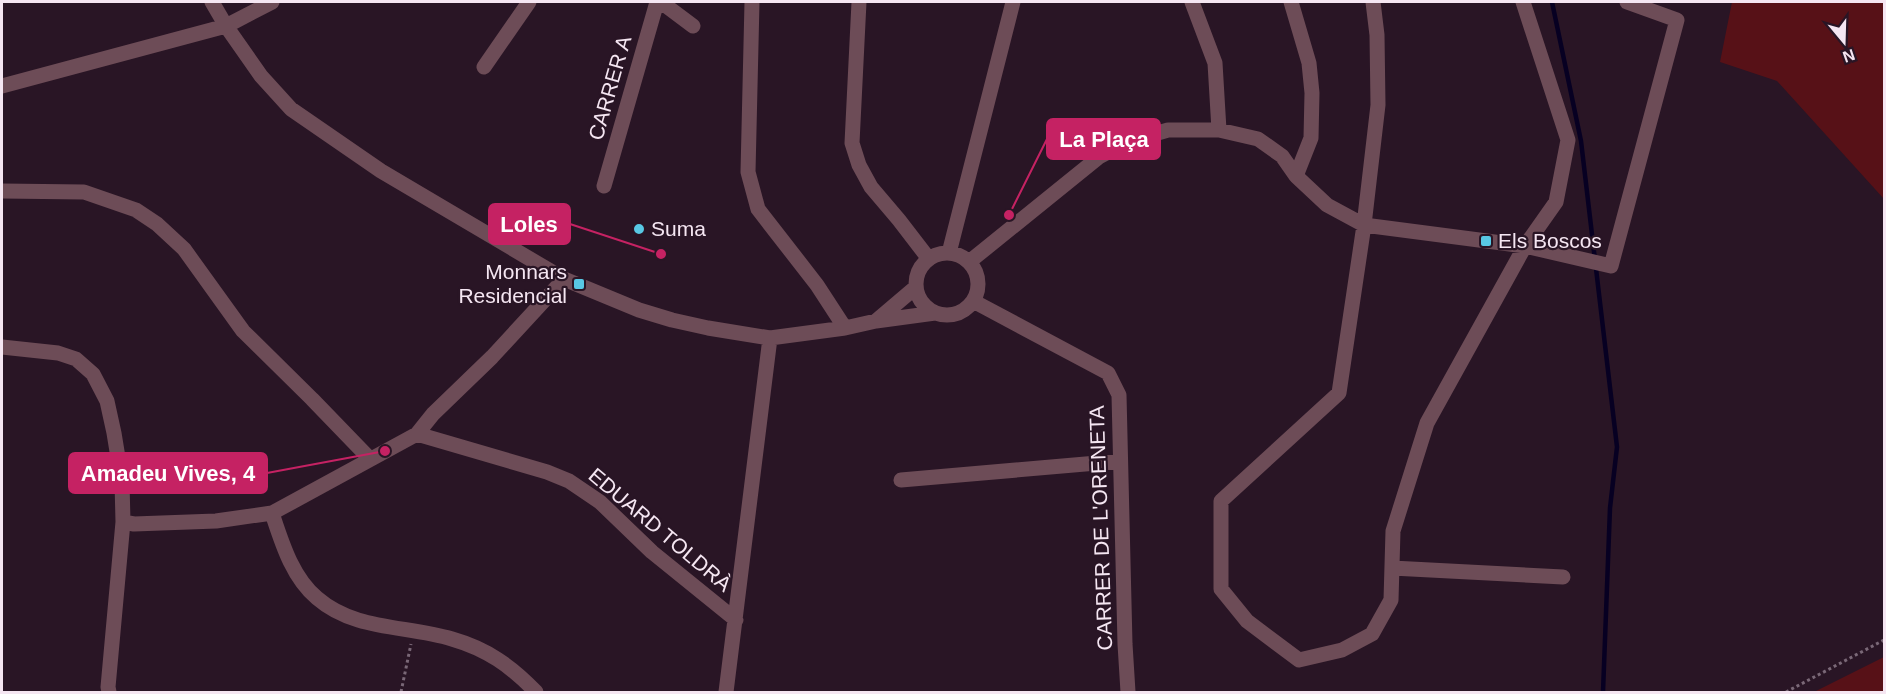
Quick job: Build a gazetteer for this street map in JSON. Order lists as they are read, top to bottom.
{
  "streets": {
    "street": ["CARRER A", "CARRER DE L'ORENETA", "EDUARD TOLDRÀ"]
  },
  "places": {
    "other": [
      "La Plaça",
      "Suma",
      "Loles",
      "Amadeu Vives, 4"
    ],
    "transit": ["Els Boscos", "Monnars Residencial"]
  },
  "north": "bottom"
}
